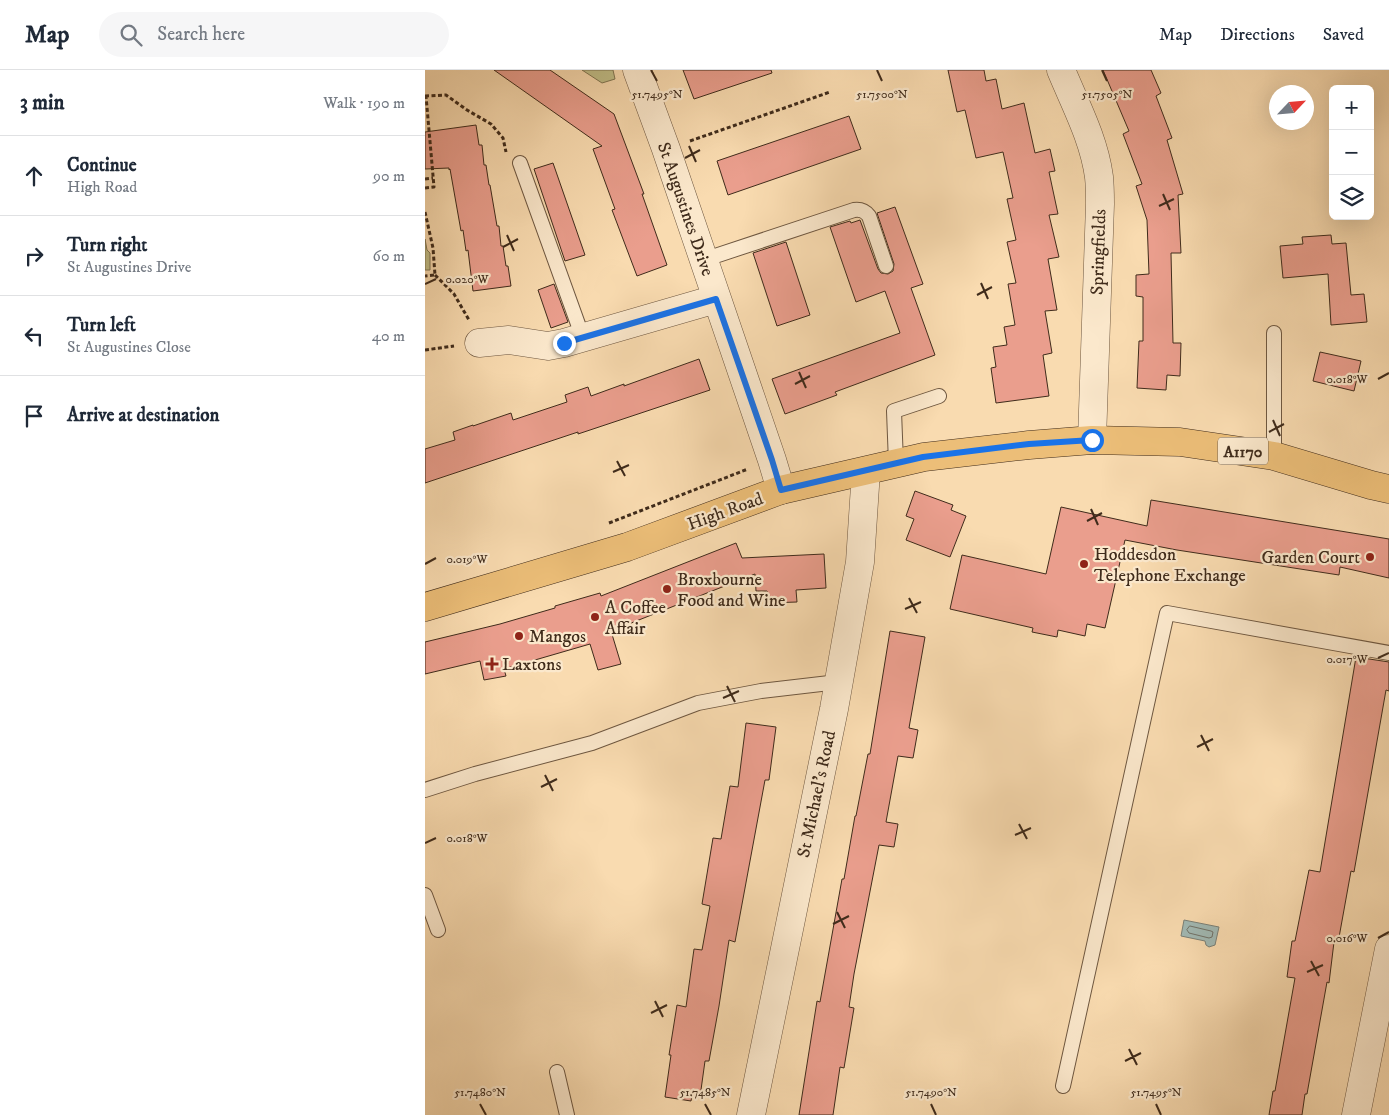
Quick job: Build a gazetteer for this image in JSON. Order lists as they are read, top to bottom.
{
  "streets": {
    "main road": ["A1170", "High Road"],
    "street": ["St Augustines Drive", "Springfields", "St Michael's Road"]
  },
  "crossings": [
    ["St Augustines Drive", "High Road"],
    ["Springfields", "A1170"],
    ["Springfields", "High Road"],
    ["A1170", "High Road"],
    ["High Road", "St Michael's Road"]
  ],
  "places": {
    "other": [
      "Garden Court",
      "Hoddesdon Telephone Exchange",
      "Broxbourne Food and Wine",
      "A Coffee Affair",
      "Mangos"
    ],
    "health": ["Laxtons"]
  },
  "north": "top right",
  "page": {
    "header": "Map",
    "search": "Search here",
    "nav": ["Map", "Directions", "Saved"],
    "heading": ["3 min", "Walk · 190 m"],
    "map_buttons": ["+", "−"],
    "list": [
      ["Continue", "High Road", "90 m"],
      ["Turn right", "St Augustines Drive", "60 m"],
      ["Turn left", "St Augustines Close", "40 m"],
      "Arrive at destination"
    ]
  },
  "coordinates": [
    "51.7495°N",
    "51.7500°N",
    "51.7505°N",
    "0.020°W",
    "0.018°W",
    "0.019°W",
    "0.017°W",
    "0.016°W",
    "51.7480°N",
    "51.7485°N",
    "51.7490°N"
  ]
}
